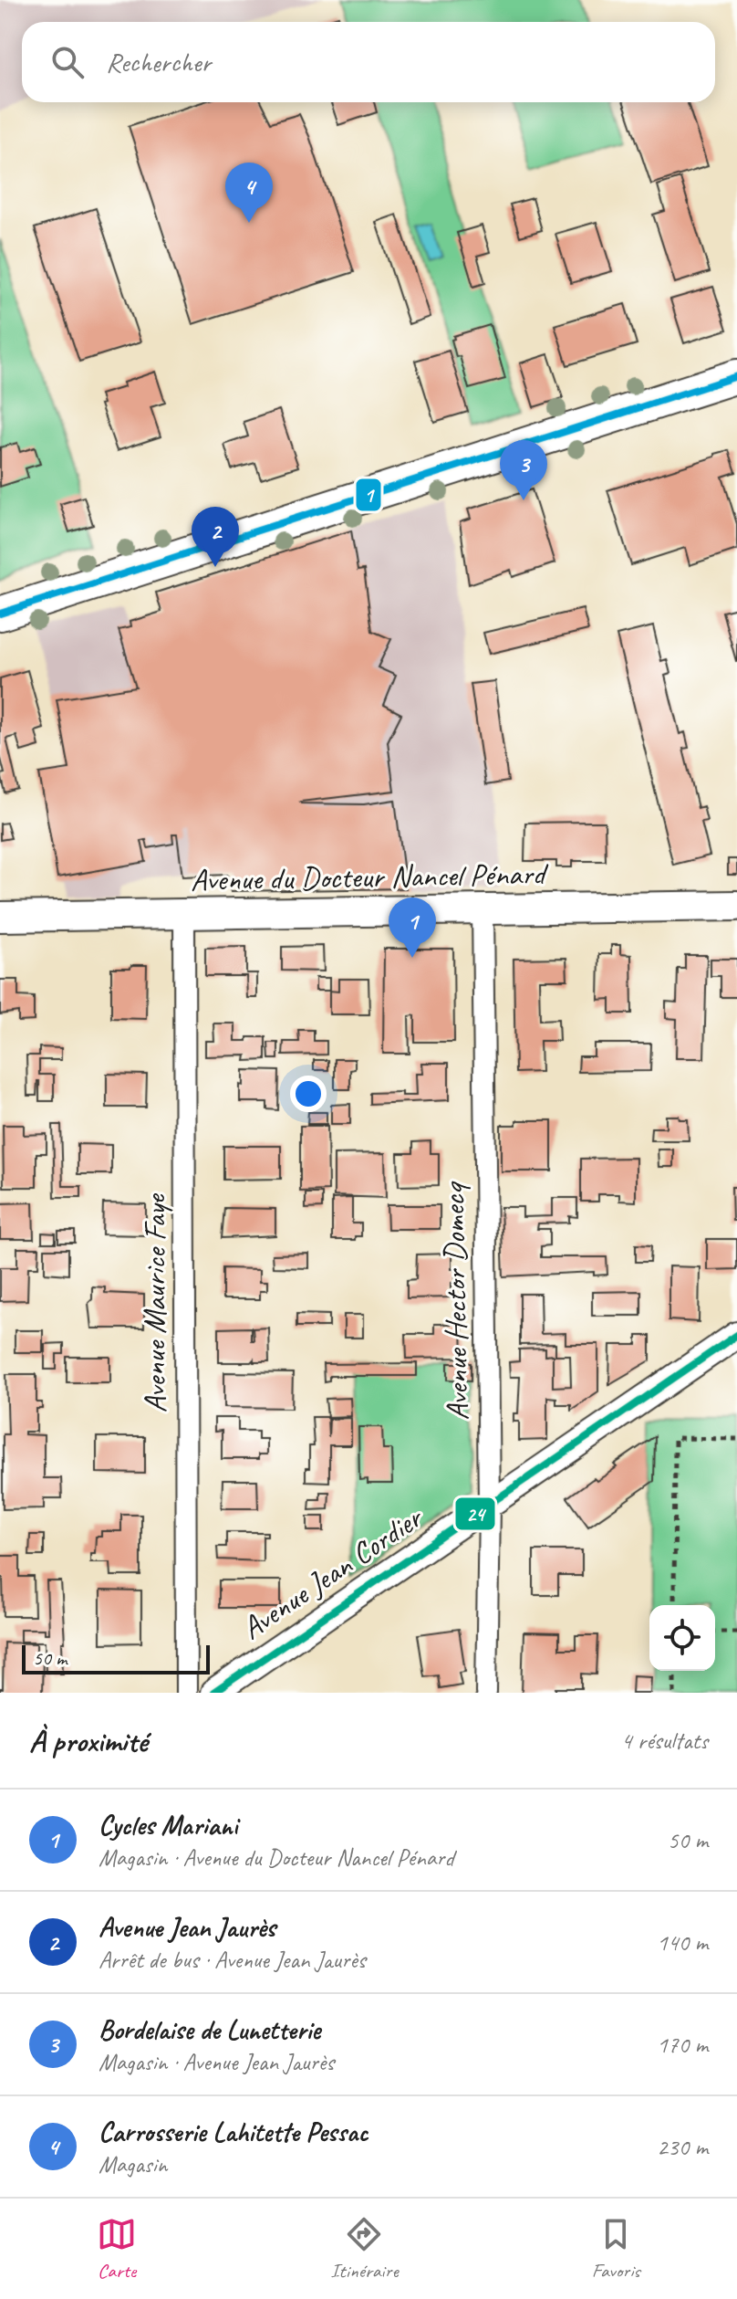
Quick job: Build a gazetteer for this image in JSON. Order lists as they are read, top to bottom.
{
  "streets": {
    "main road": ["Avenue du Docteur Nancel Pénard"],
    "street": ["Avenue Hector Domecq", "Avenue Maurice Faye", "Avenue Jean Cordier"]
  },
  "crossings": [
    ["Avenue du Docteur Nancel Pénard", "Avenue Hector Domecq"],
    ["Avenue du Docteur Nancel Pénard", "Avenue Maurice Faye"],
    ["Avenue Hector Domecq", "Avenue Jean Cordier"]
  ],
  "lines": ["transit line 1", "transit line 24"],
  "scale_bar": "50 m",
  "page": {
    "search": "Rechercher",
    "pins": [
      "4",
      "3",
      "2",
      "1"
    ],
    "scale": "50 m",
    "heading": ["À proximité", "4 résultats"],
    "list": [
      {
        "mark": "1",
        "name": "Cycles Mariani",
        "note": "Magasin · Avenue du Docteur Nancel Pénard",
        "value": "50 m"
      },
      {
        "mark": "2",
        "name": "Avenue Jean Jaurès",
        "note": "Arrêt de bus · Avenue Jean Jaurès",
        "value": "140 m"
      },
      {
        "mark": "3",
        "name": "Bordelaise de Lunetterie",
        "note": "Magasin · Avenue Jean Jaurès",
        "value": "170 m"
      },
      {
        "mark": "4",
        "name": "Carrosserie Lahitette Pessac",
        "note": "Magasin",
        "value": "230 m"
      }
    ],
    "nav": ["Carte", "Itinéraire", "Favoris"]
  }
}
